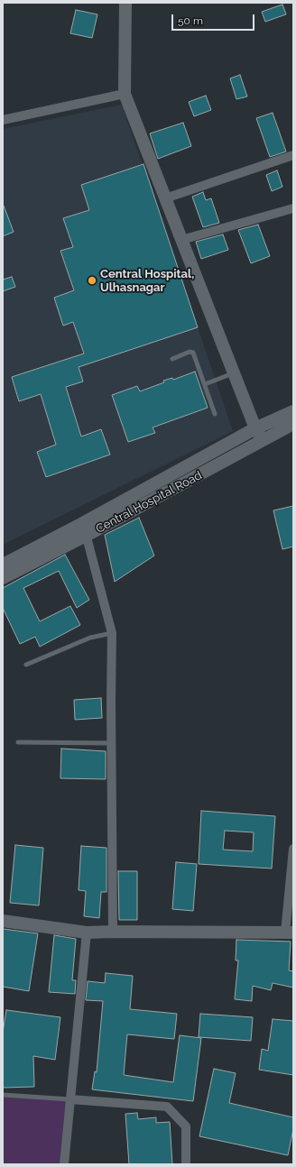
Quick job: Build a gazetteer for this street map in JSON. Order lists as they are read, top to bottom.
{
  "streets": {
    "street": ["Central Hospital Road"]
  },
  "places": ["Central Hospital, Ulhasnagar"],
  "scale_bar": "50 m"
}
